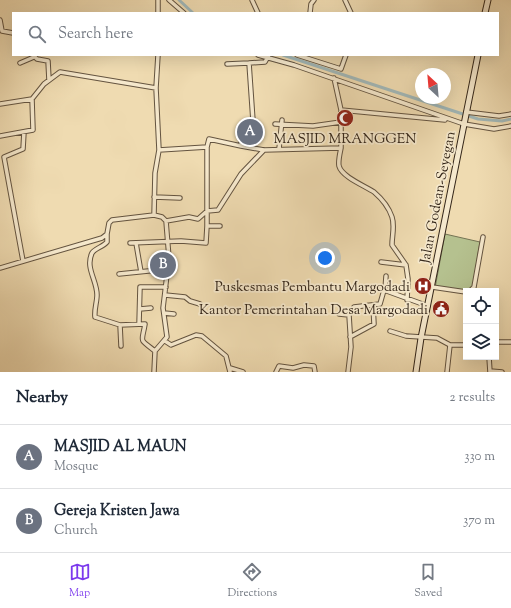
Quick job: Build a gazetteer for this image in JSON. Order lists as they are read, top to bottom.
{
  "streets": {
    "main road": ["Jalan Godean-Seyegan"]
  },
  "places": {
    "mosque": ["MASJID MRANGGEN"],
    "hospital": ["Puskesmas Pembantu Margodadi"],
    "public building": ["Kantor Pemerintahan Desa Margodadi"]
  },
  "north": "top left",
  "page": {
    "search": "Search here",
    "pins": ["A", "B"],
    "heading": ["Nearby", "2 results"],
    "list": [
      {
        "mark": "A",
        "name": "MASJID AL MAUN",
        "note": "Mosque",
        "value": "330 m"
      },
      {
        "mark": "B",
        "name": "Gereja Kristen Jawa",
        "note": "Church",
        "value": "370 m"
      }
    ],
    "nav": ["Map", "Directions", "Saved"]
  }
}
